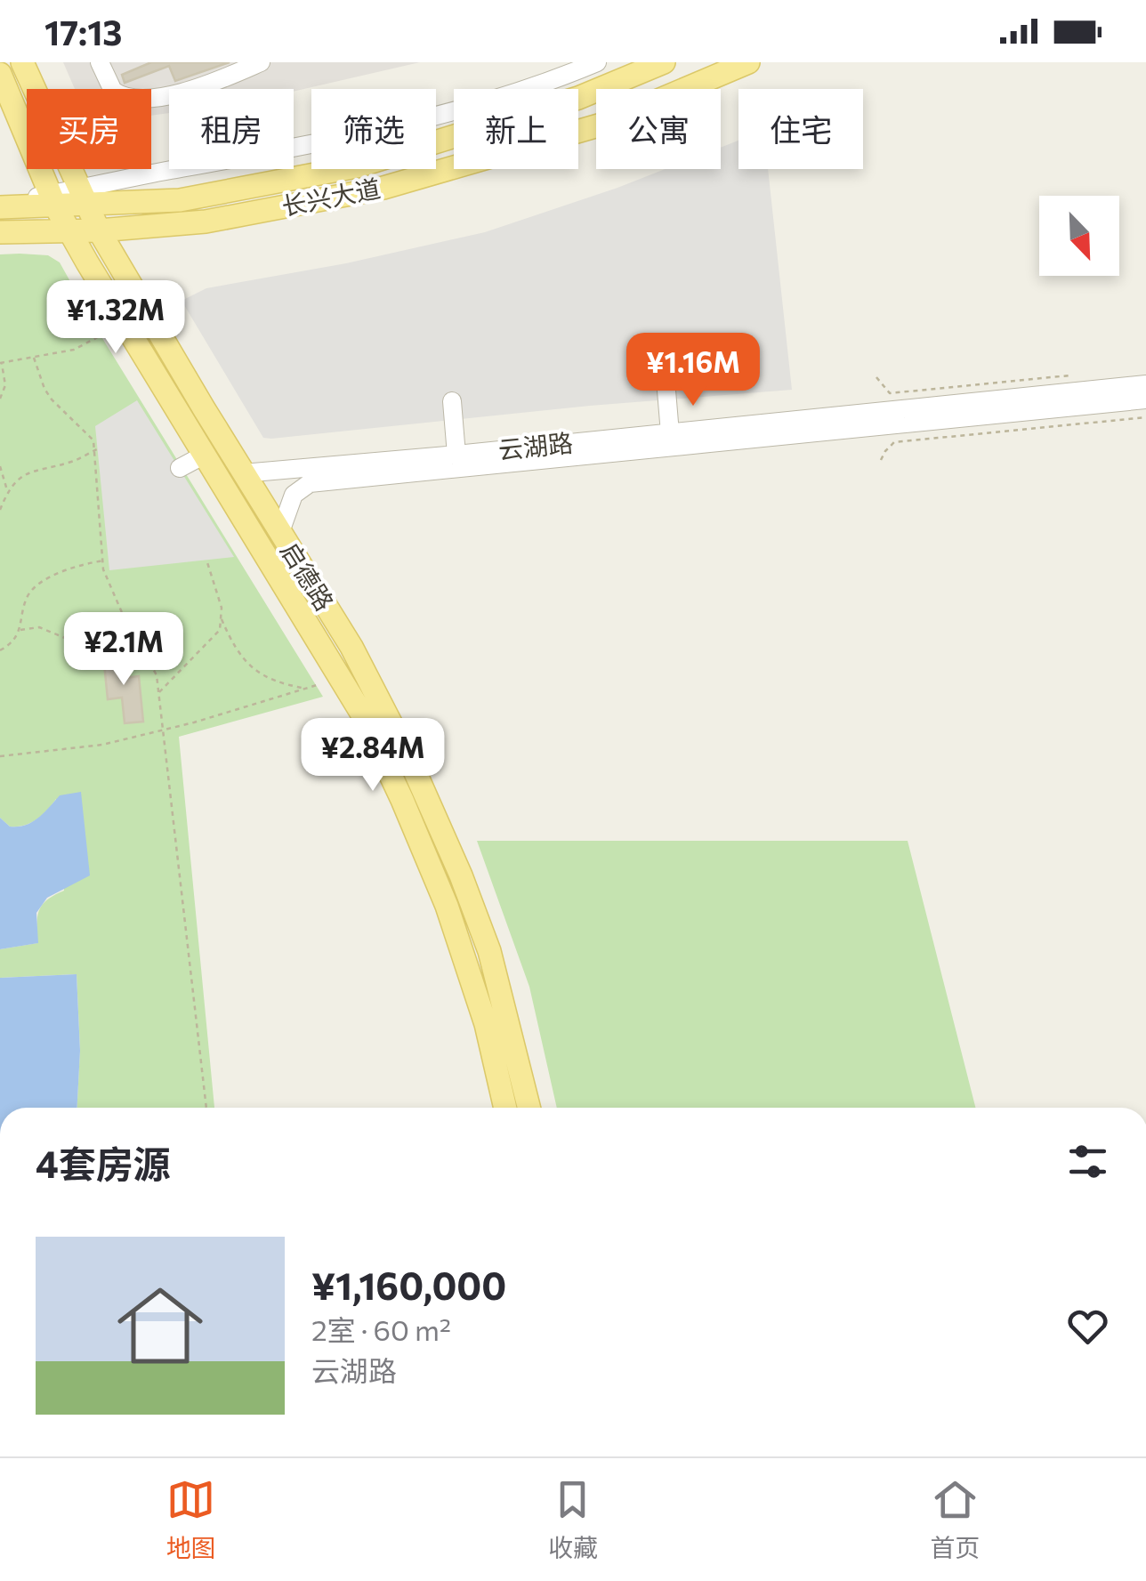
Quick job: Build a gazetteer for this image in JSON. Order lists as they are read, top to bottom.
{
  "streets": {
    "main road": ["长兴大道", "启德路"],
    "street": ["云湖路"]
  },
  "crossings": [
    ["长兴大道", "启德路"],
    ["云湖路", "启德路"]
  ],
  "north": "bottom right",
  "page": {
    "status": "17:13",
    "chip": [
      "买房",
      "租房",
      "筛选",
      "新上",
      "公寓",
      "住宅"
    ],
    "price": [
      "¥1.32M",
      "¥1.16M",
      "¥2.1M",
      "¥2.84M"
    ],
    "heading": "4套房源",
    "list": [
      {
        "name": "¥1,160,000",
        "note": "2室 · 60 m² · 云湖路"
      }
    ],
    "tabs": ["地图", "收藏", "首页"]
  }
}
